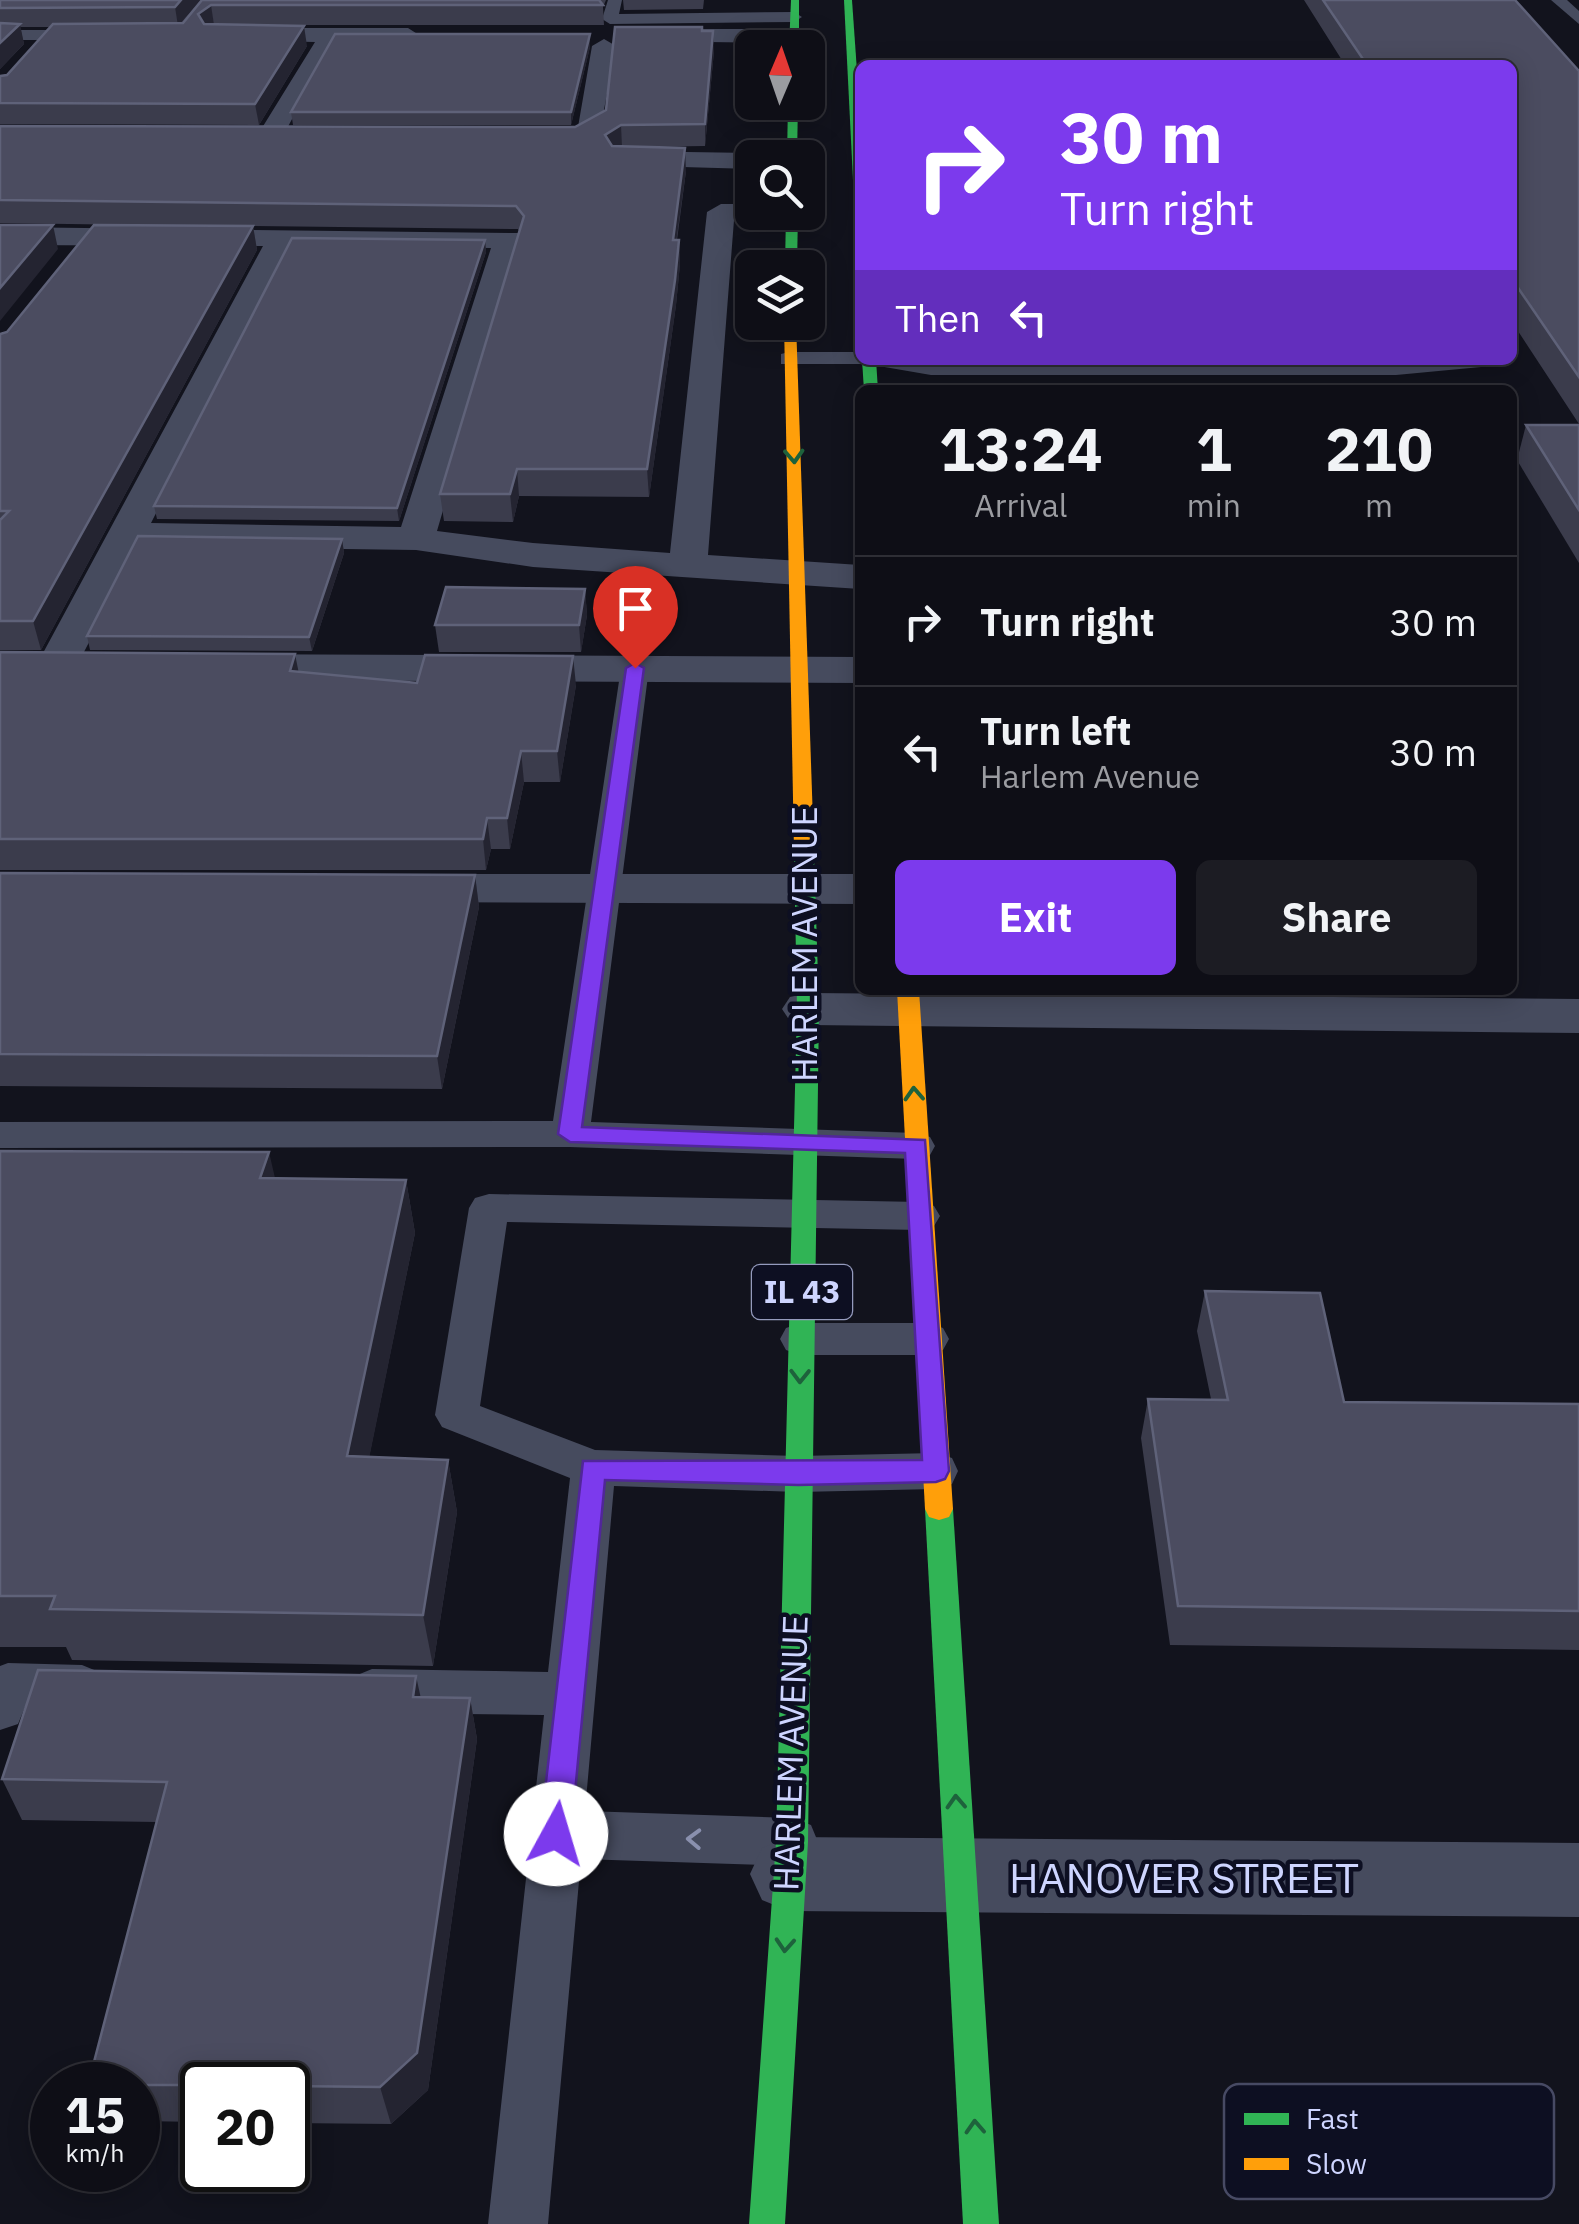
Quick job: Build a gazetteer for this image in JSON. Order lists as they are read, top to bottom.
{
  "streets": {
    "main road": ["HARLEM AVENUE", "IL 43"],
    "street": ["HANOVER STREET"]
  },
  "crossings": [
    ["HARLEM AVENUE", "HANOVER STREET"]
  ],
  "legend": ["Fast", "Slow"],
  "north": "top",
  "page": {
    "turn": ["30 m", "Turn right"],
    "then": "Then",
    "eta": [
      "13:24",
      "Arrival",
      "1",
      "min",
      "210",
      "m"
    ],
    "list": [
      {
        "name": "Turn right",
        "value": "30 m"
      },
      {
        "name": "Turn left",
        "note": "Harlem Avenue",
        "value": "30 m"
      }
    ],
    "buttons": ["Exit", "Share"],
    "speed": "15 km/h",
    "limit": "20"
  }
}
